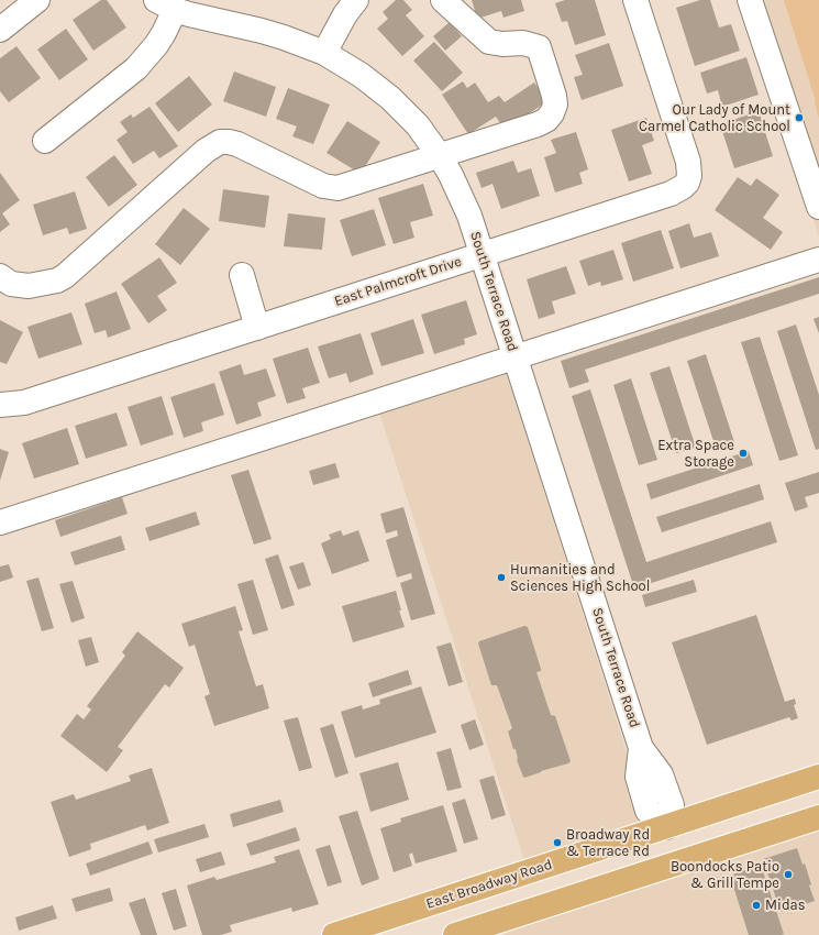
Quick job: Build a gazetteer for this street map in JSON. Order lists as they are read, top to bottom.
{
  "streets": {
    "main road": ["East Broadway Road"],
    "street": ["East Palmcroft Drive", "South Terrace Road"]
  },
  "crossings": [
    ["East Palmcroft Drive", "South Terrace Road"],
    ["South Terrace Road", "East Broadway Road"]
  ],
  "places": [
    "Our Lady of Mount Carmel Catholic School",
    "Extra Space Storage",
    "Humanities and Sciences High School",
    "Broadway Rd & Terrace Rd",
    "Boondocks Patio & Grill Tempe",
    "Midas"
  ]
}
